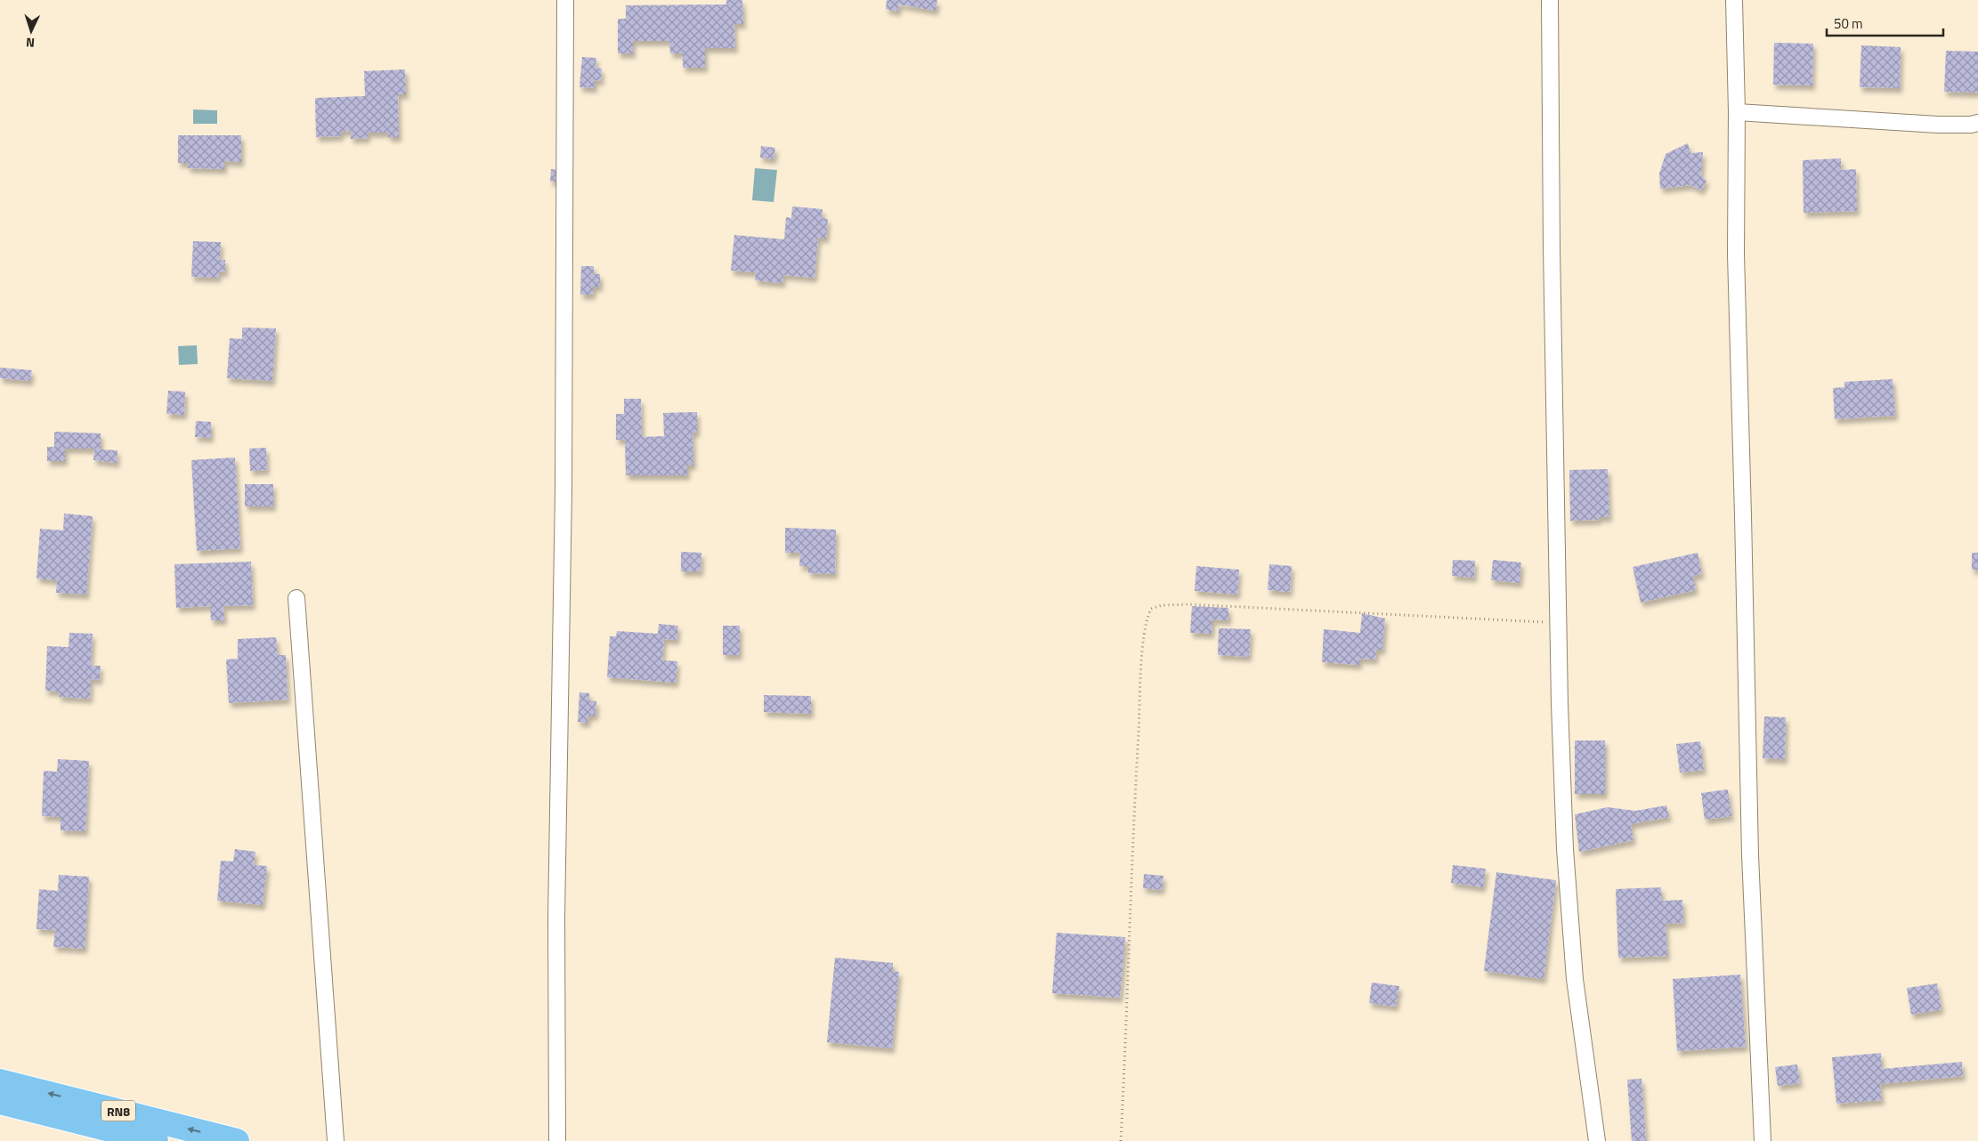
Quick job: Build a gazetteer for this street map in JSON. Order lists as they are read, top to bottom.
{
  "streets": {
    "highway": ["RN8"]
  },
  "scale_bar": "50 m",
  "north": "bottom"
}
